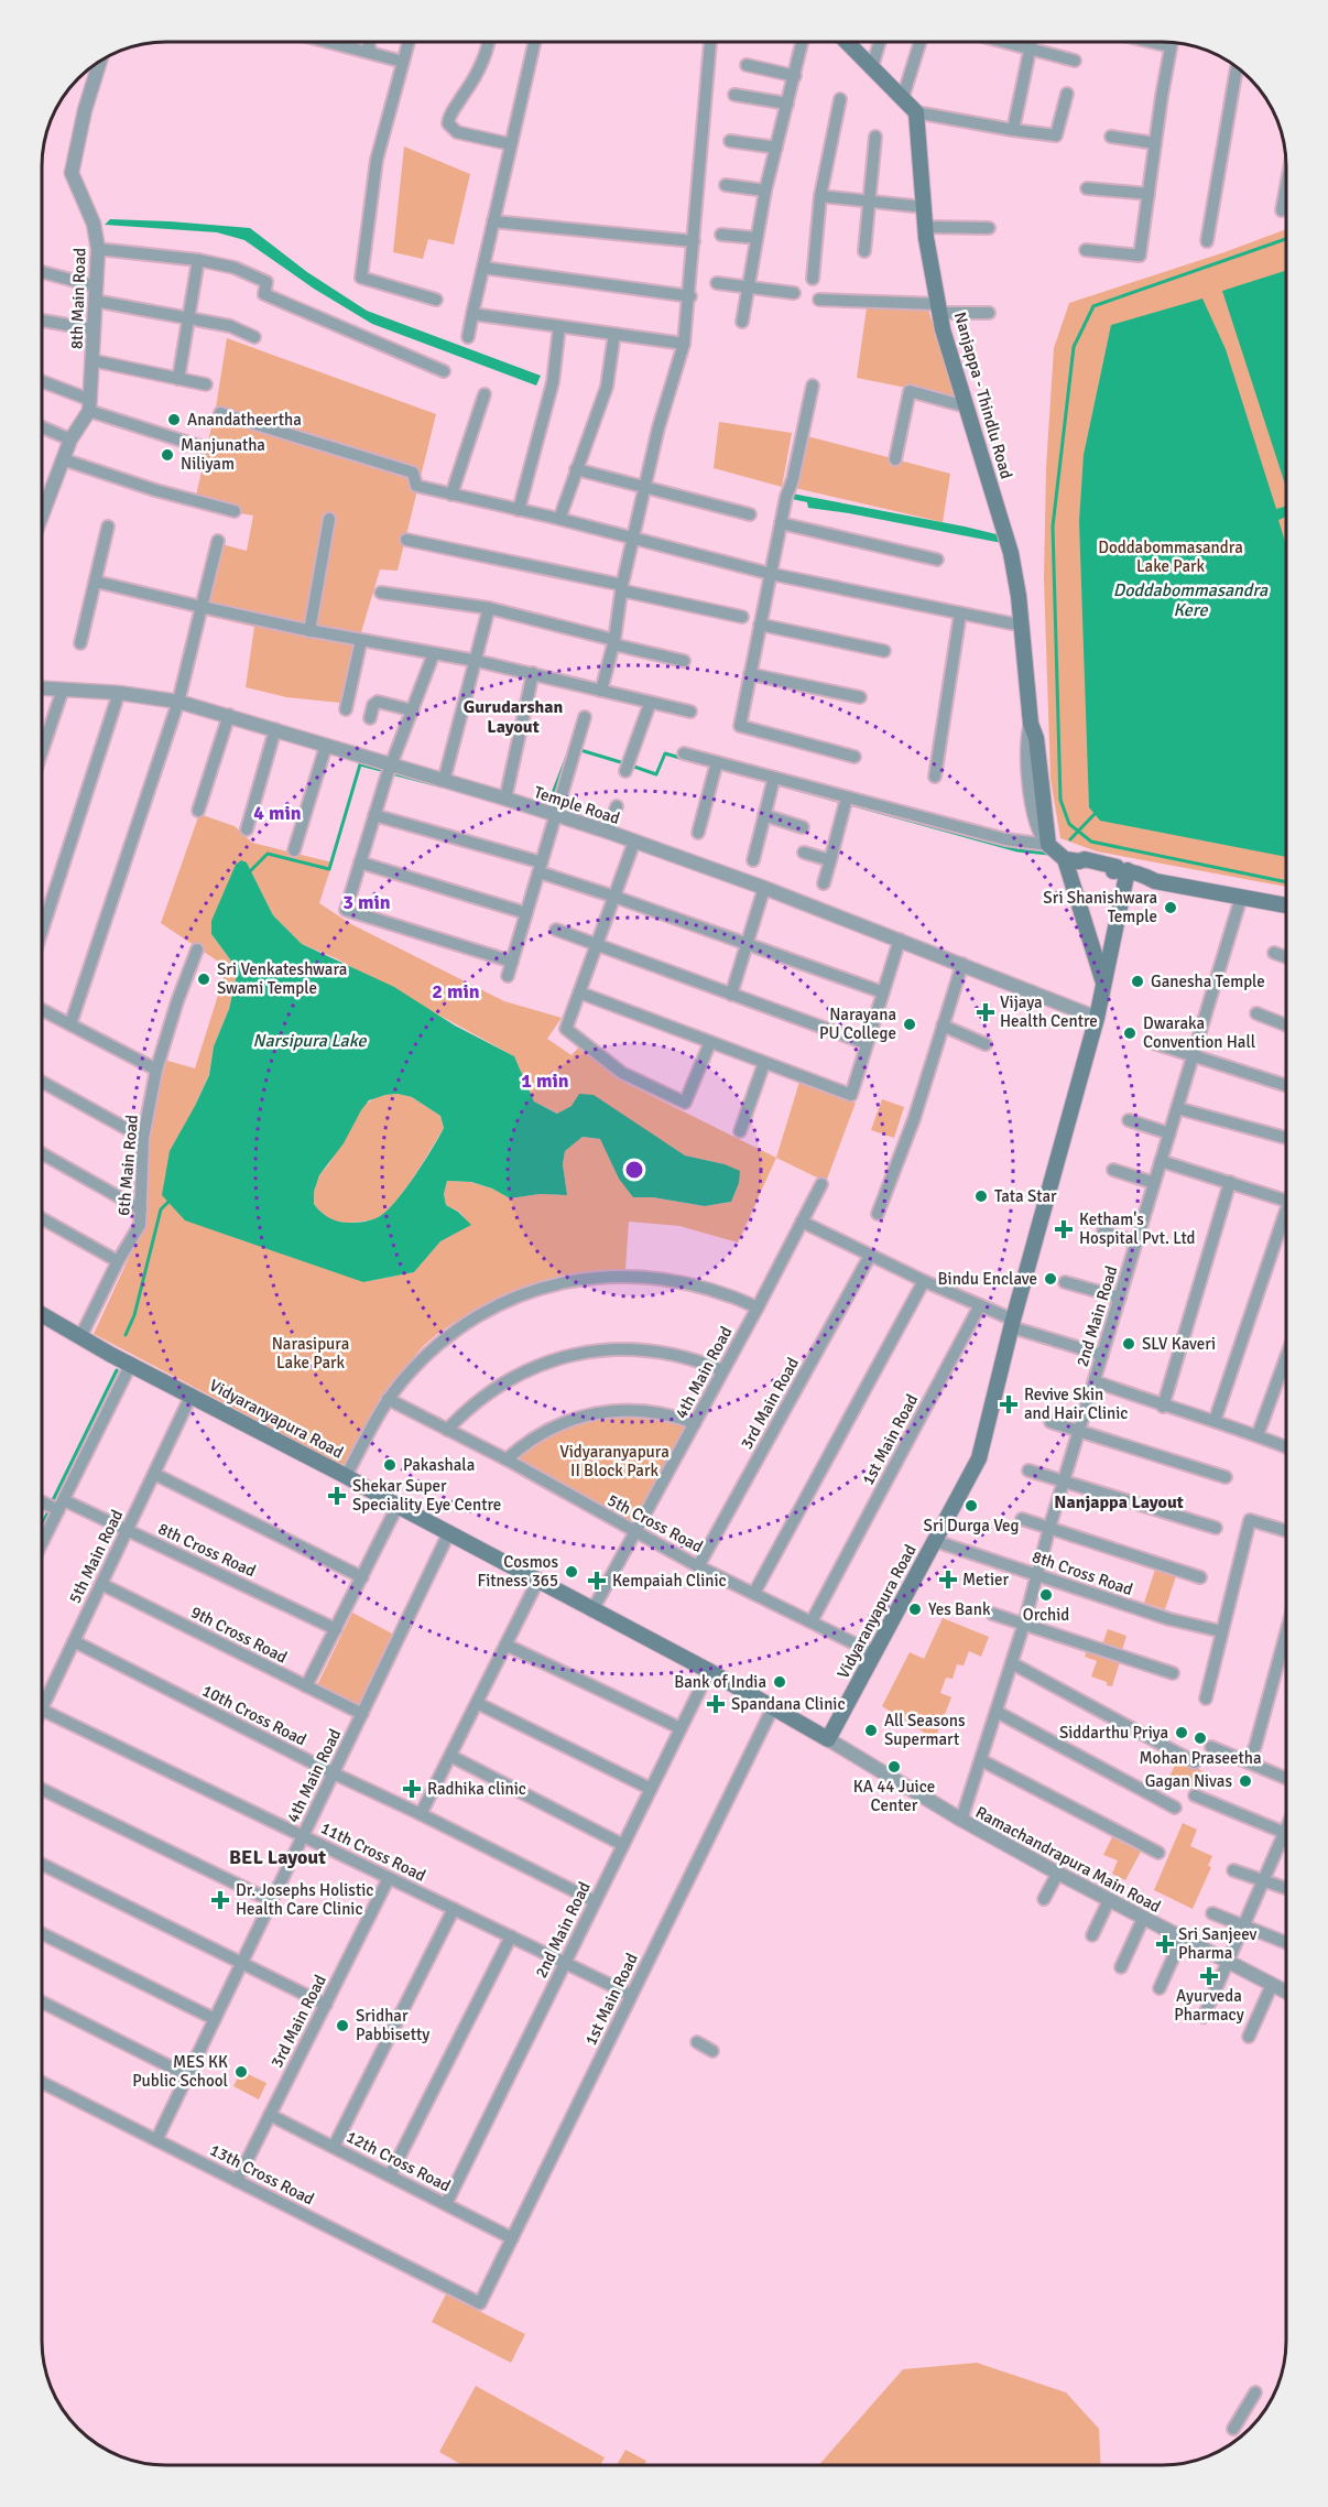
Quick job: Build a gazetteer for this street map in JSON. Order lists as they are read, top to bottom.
{
  "streets": {
    "main road": ["Nanjappa - Thindlu Road", "Vidyaranyapura Road"],
    "street": [
      "8th Main Road",
      "Temple Road",
      "6th Main Road",
      "2nd Main Road",
      "4th Main Road",
      "3rd Main Road",
      "1st Main Road",
      "5th Cross Road",
      "8th Cross Road",
      "5th Main Road",
      "9th Cross Road",
      "10th Cross Road",
      "11th Cross Road",
      "Ramachandrapura Main Road",
      "12th Cross Road",
      "13th Cross Road"
    ]
  },
  "crossings": [
    ["Temple Road", "Vidyaranyapura Road"],
    ["6th Main Road", "Vidyaranyapura Road"],
    ["2nd Main Road", "Vidyaranyapura Road"],
    ["2nd Main Road", "8th Cross Road"],
    ["2nd Main Road", "10th Cross Road"],
    ["2nd Main Road", "11th Cross Road"],
    ["2nd Main Road", "Ramachandrapura Main Road"],
    ["2nd Main Road", "12th Cross Road"],
    ["4th Main Road", "Vidyaranyapura Road"],
    ["4th Main Road", "5th Cross Road"],
    ["4th Main Road", "9th Cross Road"],
    ["4th Main Road", "10th Cross Road"],
    ["4th Main Road", "11th Cross Road"],
    ["4th Main Road", "13th Cross Road"],
    ["3rd Main Road", "5th Cross Road"],
    ["3rd Main Road", "11th Cross Road"],
    ["3rd Main Road", "12th Cross Road"],
    ["3rd Main Road", "13th Cross Road"],
    ["Vidyaranyapura Road", "1st Main Road"],
    ["Vidyaranyapura Road", "5th Cross Road"],
    ["Vidyaranyapura Road", "8th Cross Road"],
    ["Vidyaranyapura Road", "5th Main Road"],
    ["Vidyaranyapura Road", "Ramachandrapura Main Road"],
    ["1st Main Road", "5th Cross Road"],
    ["1st Main Road", "11th Cross Road"],
    ["1st Main Road", "12th Cross Road"],
    ["1st Main Road", "13th Cross Road"],
    ["8th Cross Road", "5th Main Road"],
    ["5th Main Road", "9th Cross Road"],
    ["5th Main Road", "10th Cross Road"]
  ],
  "districts": ["Gurudarshan Layout", "Nanjappa Layout", "BEL Layout"],
  "water": ["Doddabommasandra Kere", "Narsipura Lake"],
  "parks": ["Doddabommasandra Lake Park", "Narasipura Lake Park", "Vidyaranyapura II Block Park"],
  "places": {
    "other": [
      "Anandatheertha",
      "Manjunatha Niliyam",
      "Sri Shanishwara Temple",
      "Sri Venkateshwara Swami Temple",
      "Ganesha Temple",
      "Narayana PU College",
      "Dwaraka Convention Hall",
      "Tata Star",
      "Bindu Enclave",
      "SLV Kaveri",
      "Pakashala",
      "Sri Durga Veg",
      "Cosmos Fitness 365",
      "Orchid",
      "Yes Bank",
      "Bank of India",
      "All Seasons Supermart",
      "Siddarthu Priya",
      "Mohan Praseetha",
      "KA 44 Juice Center",
      "Gagan Nivas",
      "Sridhar Pabbisetty",
      "MES KK Public School"
    ],
    "health": [
      "Vijaya Health Centre",
      "Ketham's Hospital Pvt. Ltd",
      "Revive Skin and Hair Clinic",
      "Shekar Super Speciality Eye Centre",
      "Metier",
      "Kempaiah Clinic",
      "Spandana Clinic",
      "Radhika clinic",
      "Dr. Josephs Holistic Health Care Clinic",
      "Sri Sanjeev Pharma",
      "Ayurveda Pharmacy"
    ]
  },
  "rings": [
    "4 min",
    "3 min",
    "2 min",
    "1 min"
  ]
}
